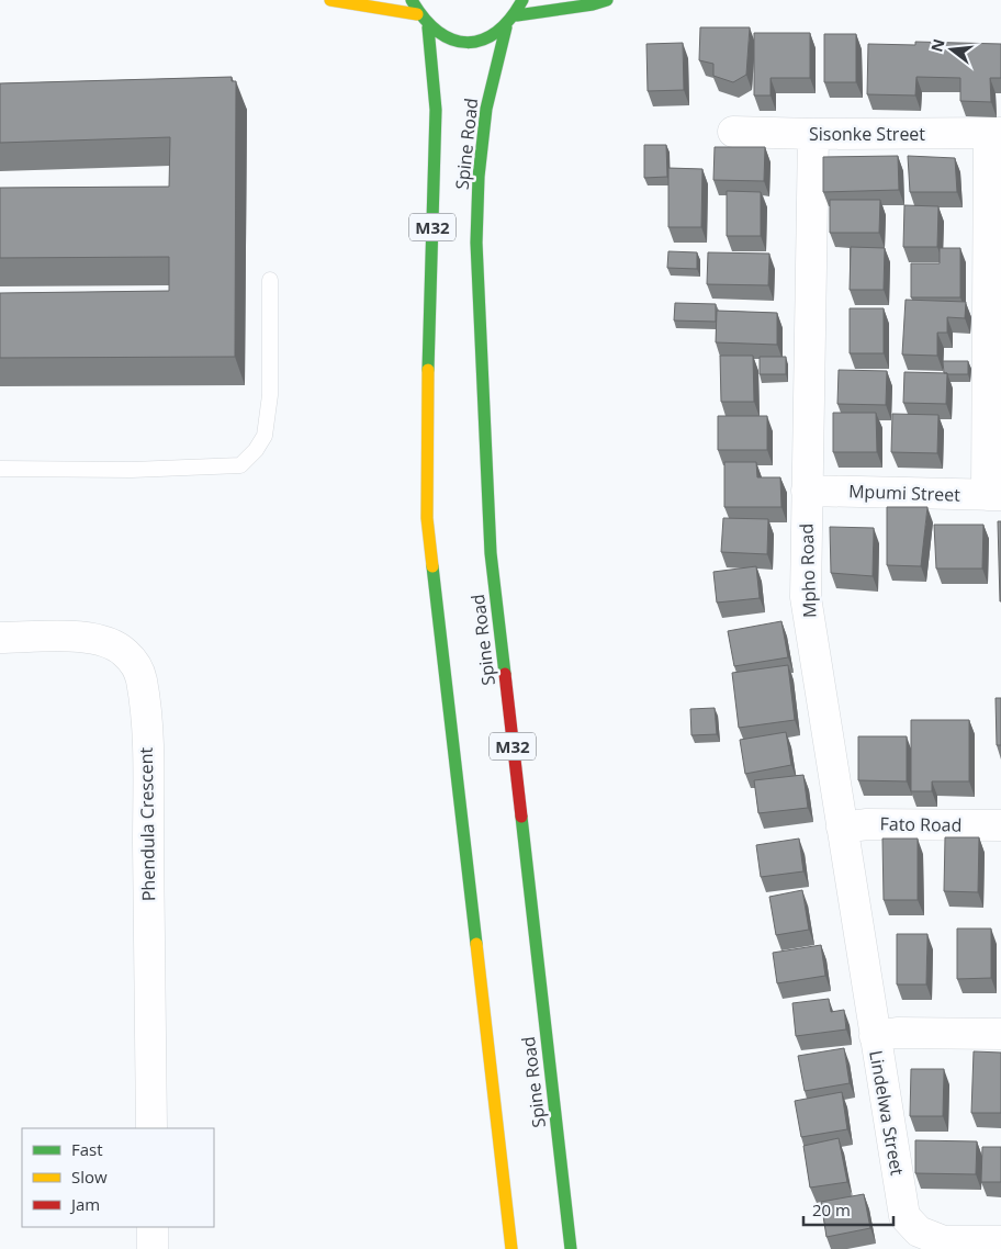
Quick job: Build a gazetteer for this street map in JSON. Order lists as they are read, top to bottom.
{
  "streets": {
    "main road": ["Spine Road", "M32"],
    "street": [
      "Sisonke Street",
      "Mpumi Street",
      "Mpho Road",
      "Phendula Crescent",
      "Fato Road",
      "Lindelwa Street"
    ]
  },
  "crossings": [
    ["Sisonke Street", "Mpho Road"],
    ["Mpumi Street", "Mpho Road"],
    ["Mpho Road", "Fato Road"],
    ["Mpho Road", "Lindelwa Street"]
  ],
  "legend": ["Fast", "Slow", "Jam"],
  "scale_bar": "20 m",
  "north": "left"
}
